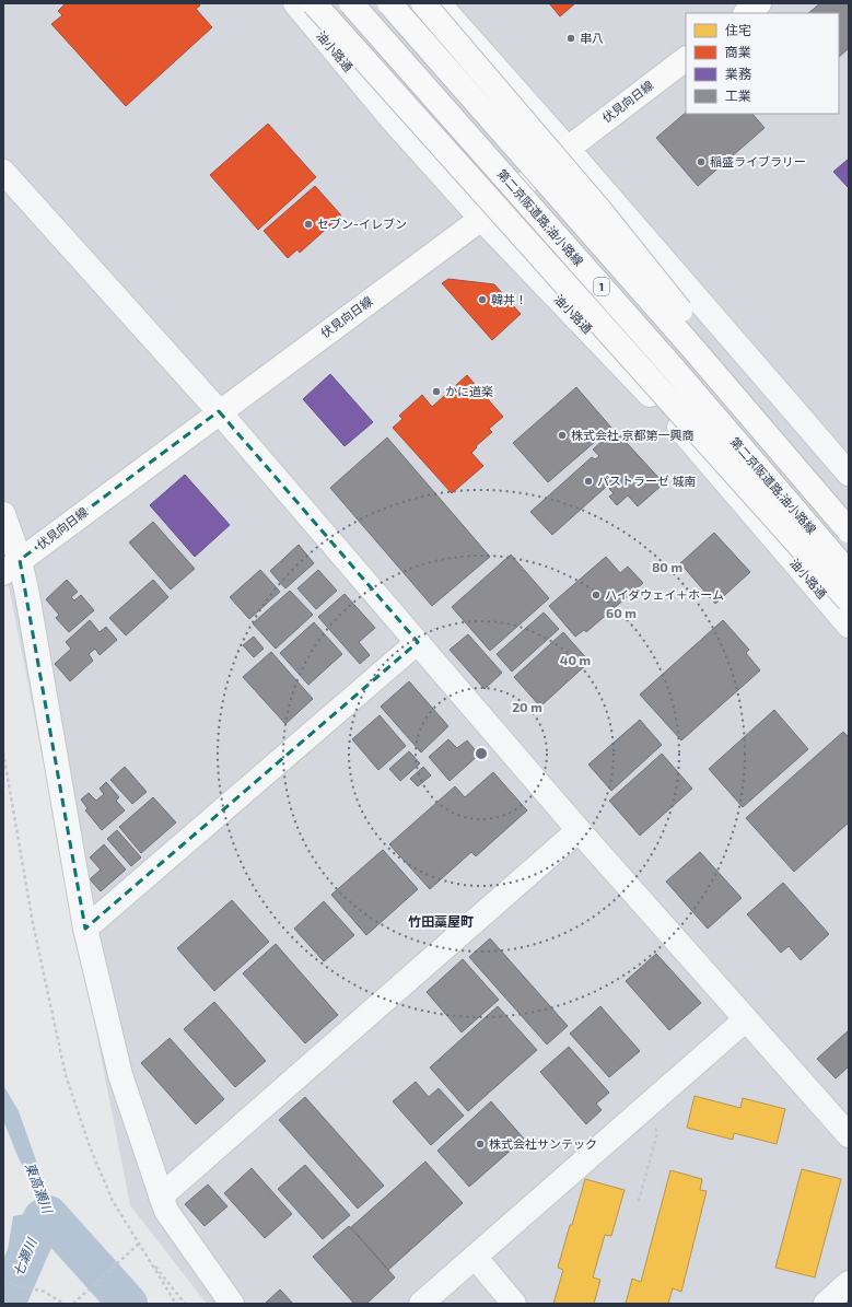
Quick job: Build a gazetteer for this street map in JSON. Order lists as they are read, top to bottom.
{
  "streets": {
    "main road": ["伏見向日線", "第二京阪道路;油小路線", "1"],
    "street": ["油小路通"]
  },
  "crossings": [
    ["油小路通", "伏見向日線"]
  ],
  "districts": ["竹田藁屋町"],
  "water": ["東高瀬川", "七瀬川"],
  "places": [
    "串八",
    "稲盛ライブラリー",
    "セブン-イレブン",
    "韓丼！",
    "かに道楽",
    "株式会社 京都第一興商",
    "パストラーゼ 城南",
    "ハイダウェイ＋ホーム",
    "株式会社サンテック"
  ],
  "legend": [
    "住宅",
    "商業",
    "業務",
    "工業"
  ],
  "rings": [
    "80 m",
    "60 m",
    "40 m",
    "20 m"
  ]
}
